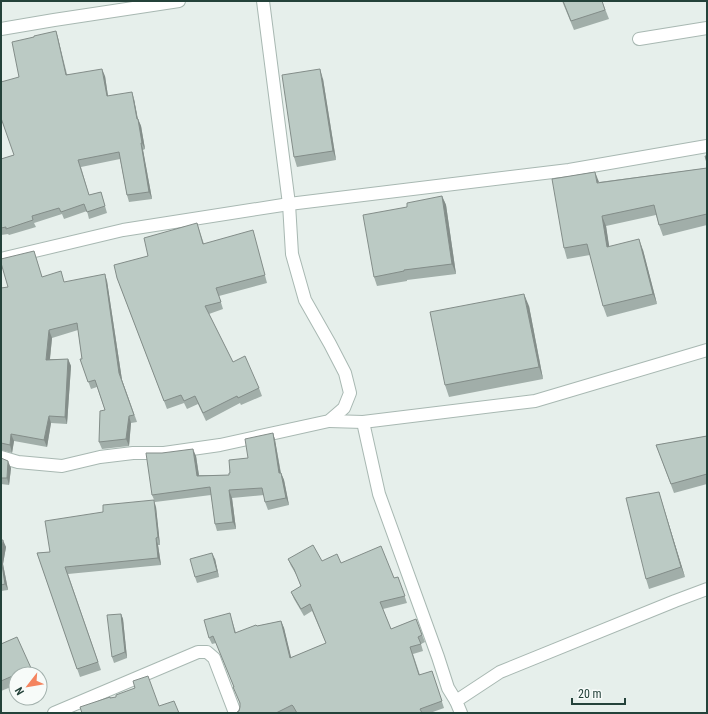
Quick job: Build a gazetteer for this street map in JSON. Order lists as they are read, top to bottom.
{
  "scale_bar": "20 m",
  "north": "bottom left"
}
